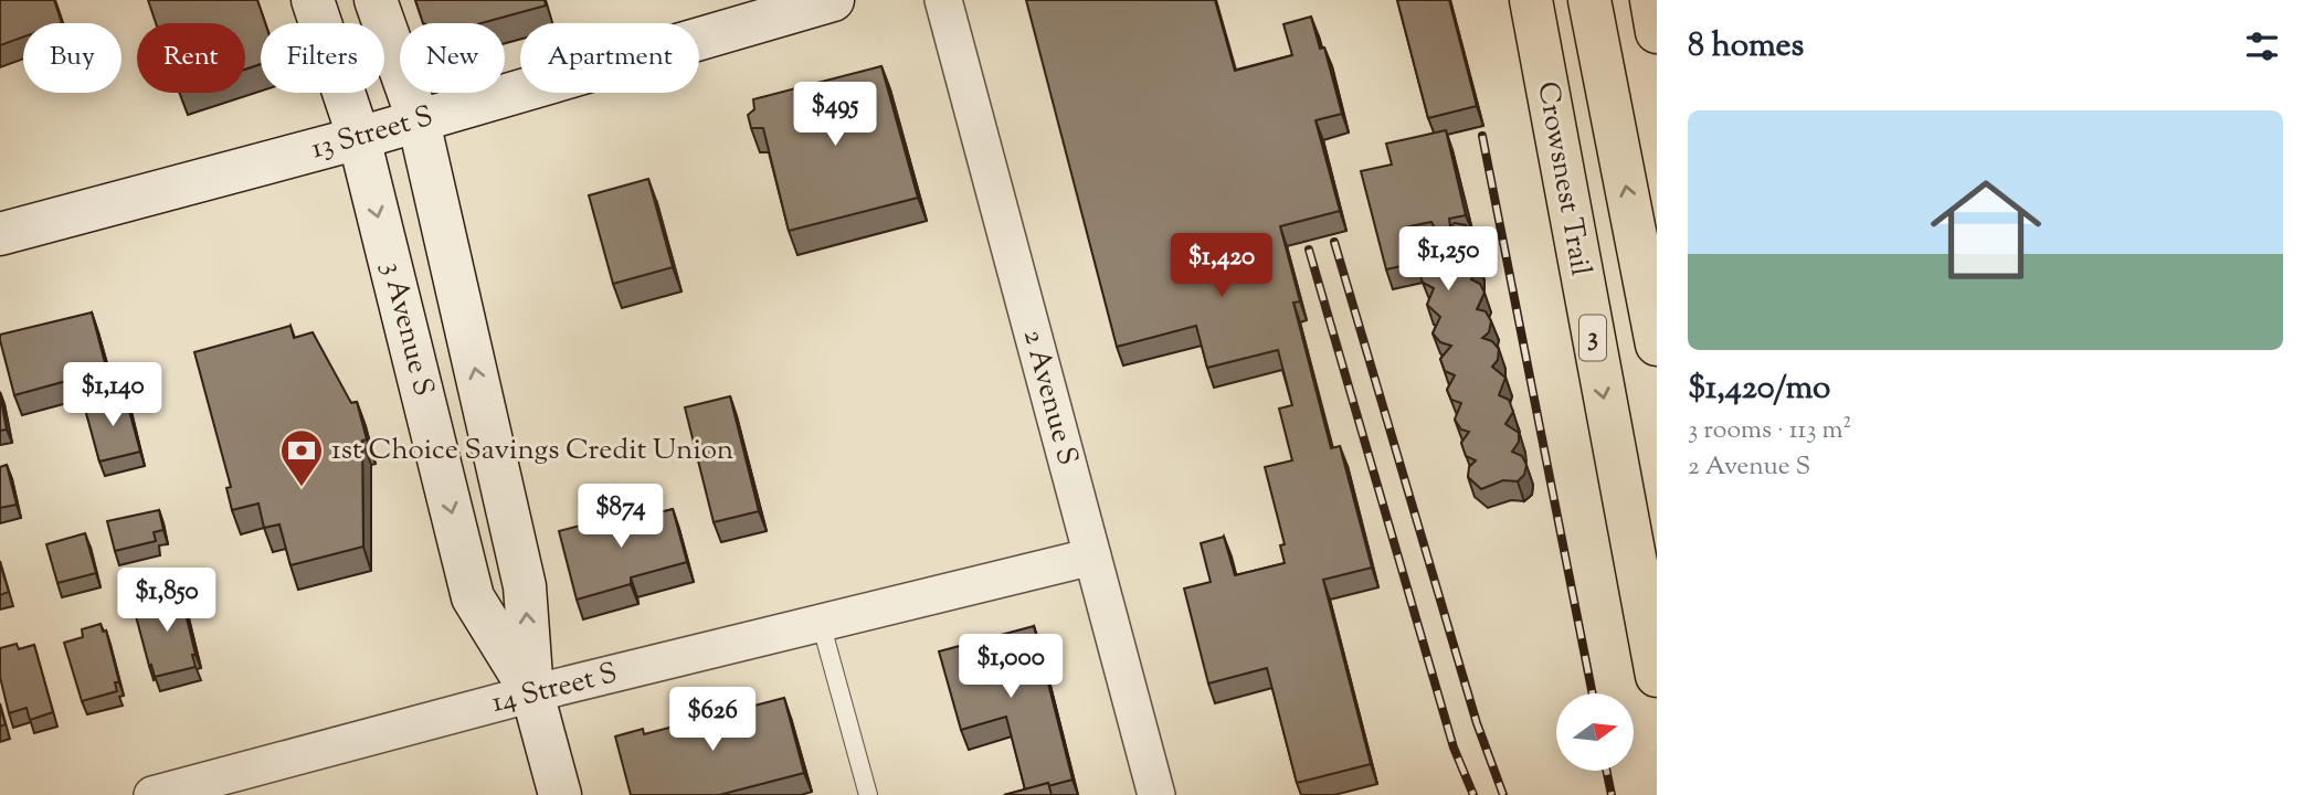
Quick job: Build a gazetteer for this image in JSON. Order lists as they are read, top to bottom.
{
  "streets": {
    "highway": ["Crowsnest Trail", "3"],
    "main road": ["13 Street S", "3 Avenue S"],
    "street": ["2 Avenue S", "14 Street S"]
  },
  "crossings": [
    ["13 Street S", "3 Avenue S"],
    ["3 Avenue S", "14 Street S"],
    ["2 Avenue S", "14 Street S"]
  ],
  "places": {
    "bank": ["1st Choice Savings Credit Union"]
  },
  "north": "right",
  "page": {
    "heading": "8 homes",
    "chip": [
      "Buy",
      "Rent",
      "Filters",
      "New",
      "Apartment"
    ],
    "price": [
      "$495",
      "$1,250",
      "$1,420",
      "$1,140",
      "$874",
      "$1,850",
      "$1,000",
      "$626"
    ],
    "list": [
      {
        "name": "$1,420/mo",
        "note": "3 rooms · 113 m² · 2 Avenue S"
      }
    ]
  }
}
